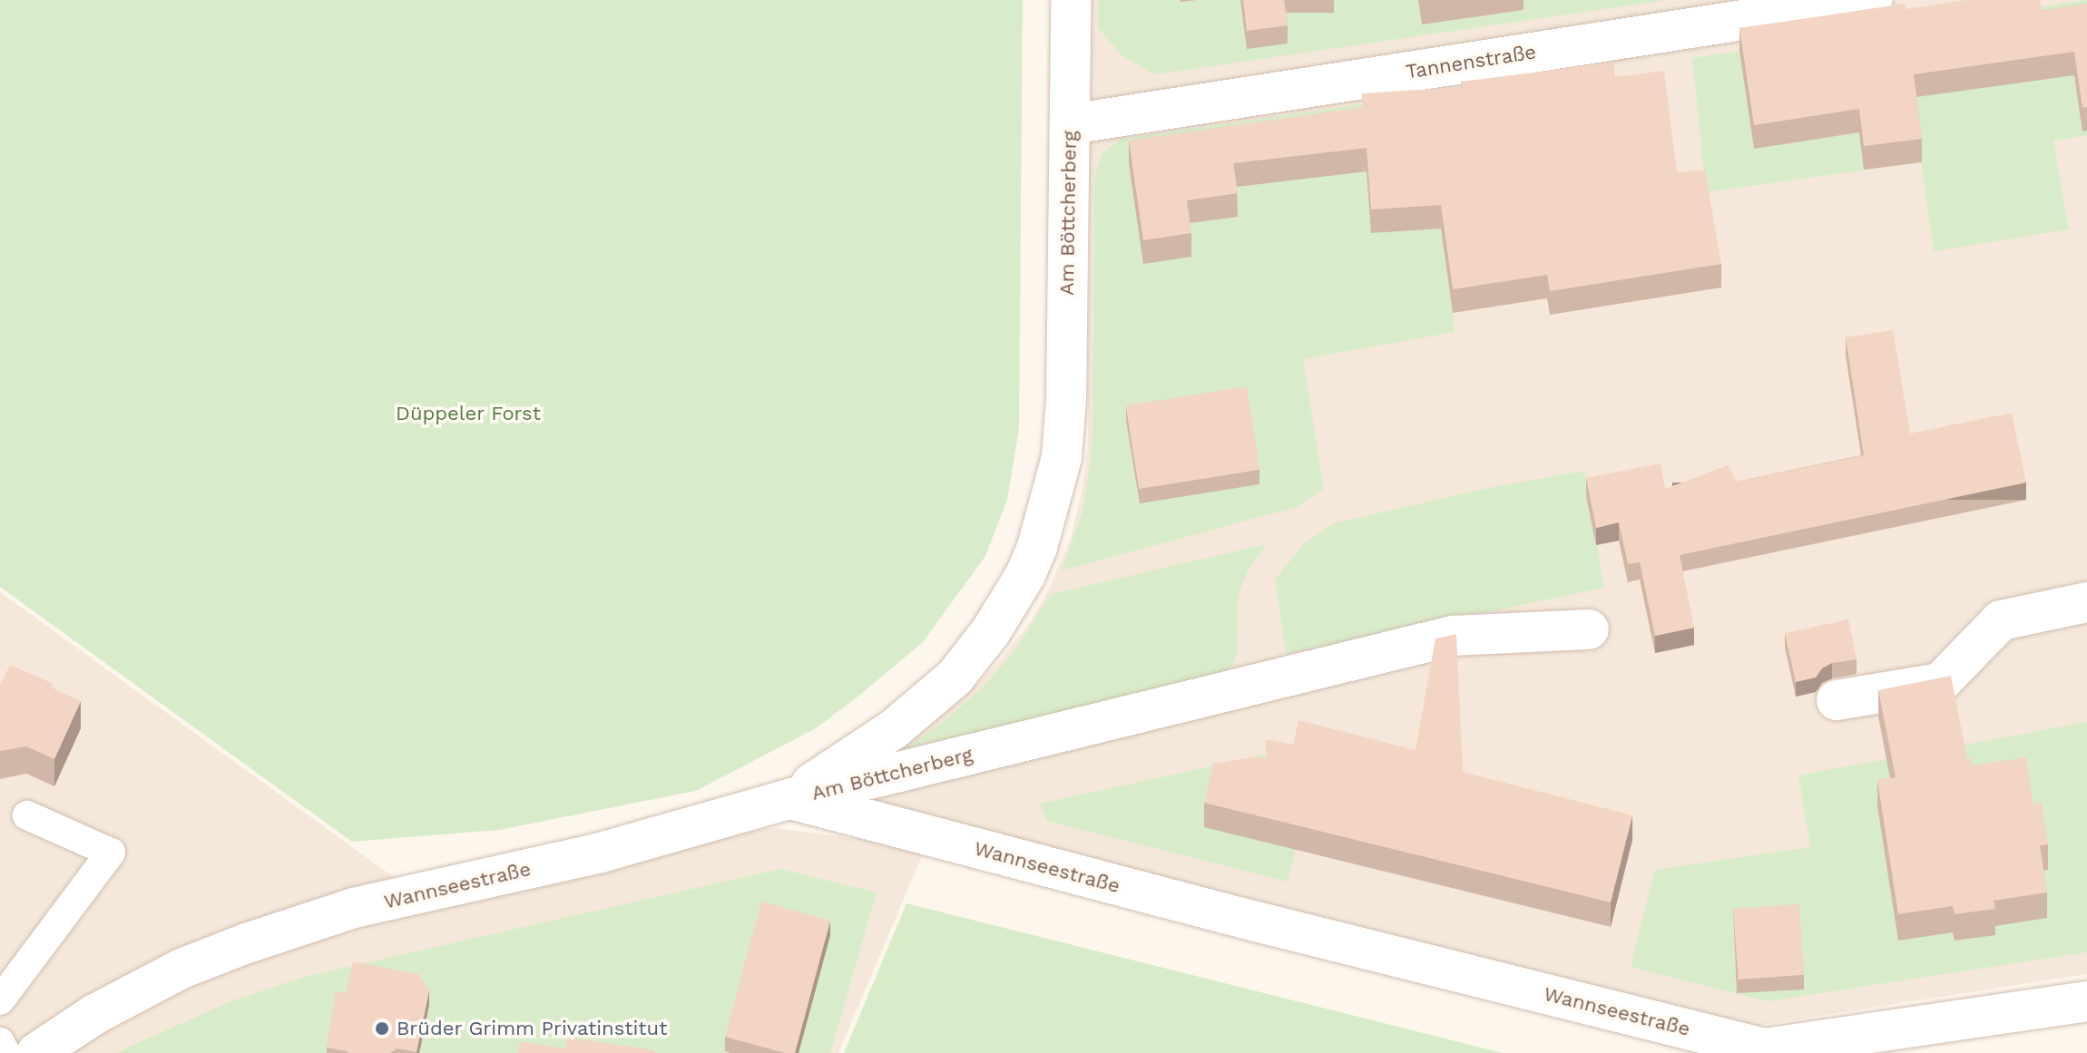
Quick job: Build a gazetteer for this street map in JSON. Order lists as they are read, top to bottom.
{
  "streets": {
    "street": ["Tannenstraße", "Am Böttcherberg", "Wannseestraße"]
  },
  "crossings": [
    ["Tannenstraße", "Am Böttcherberg"],
    ["Am Böttcherberg", "Wannseestraße"]
  ],
  "parks": ["Düppeler Forst"],
  "places": ["Brüder Grimm Privatinstitut"]
}
